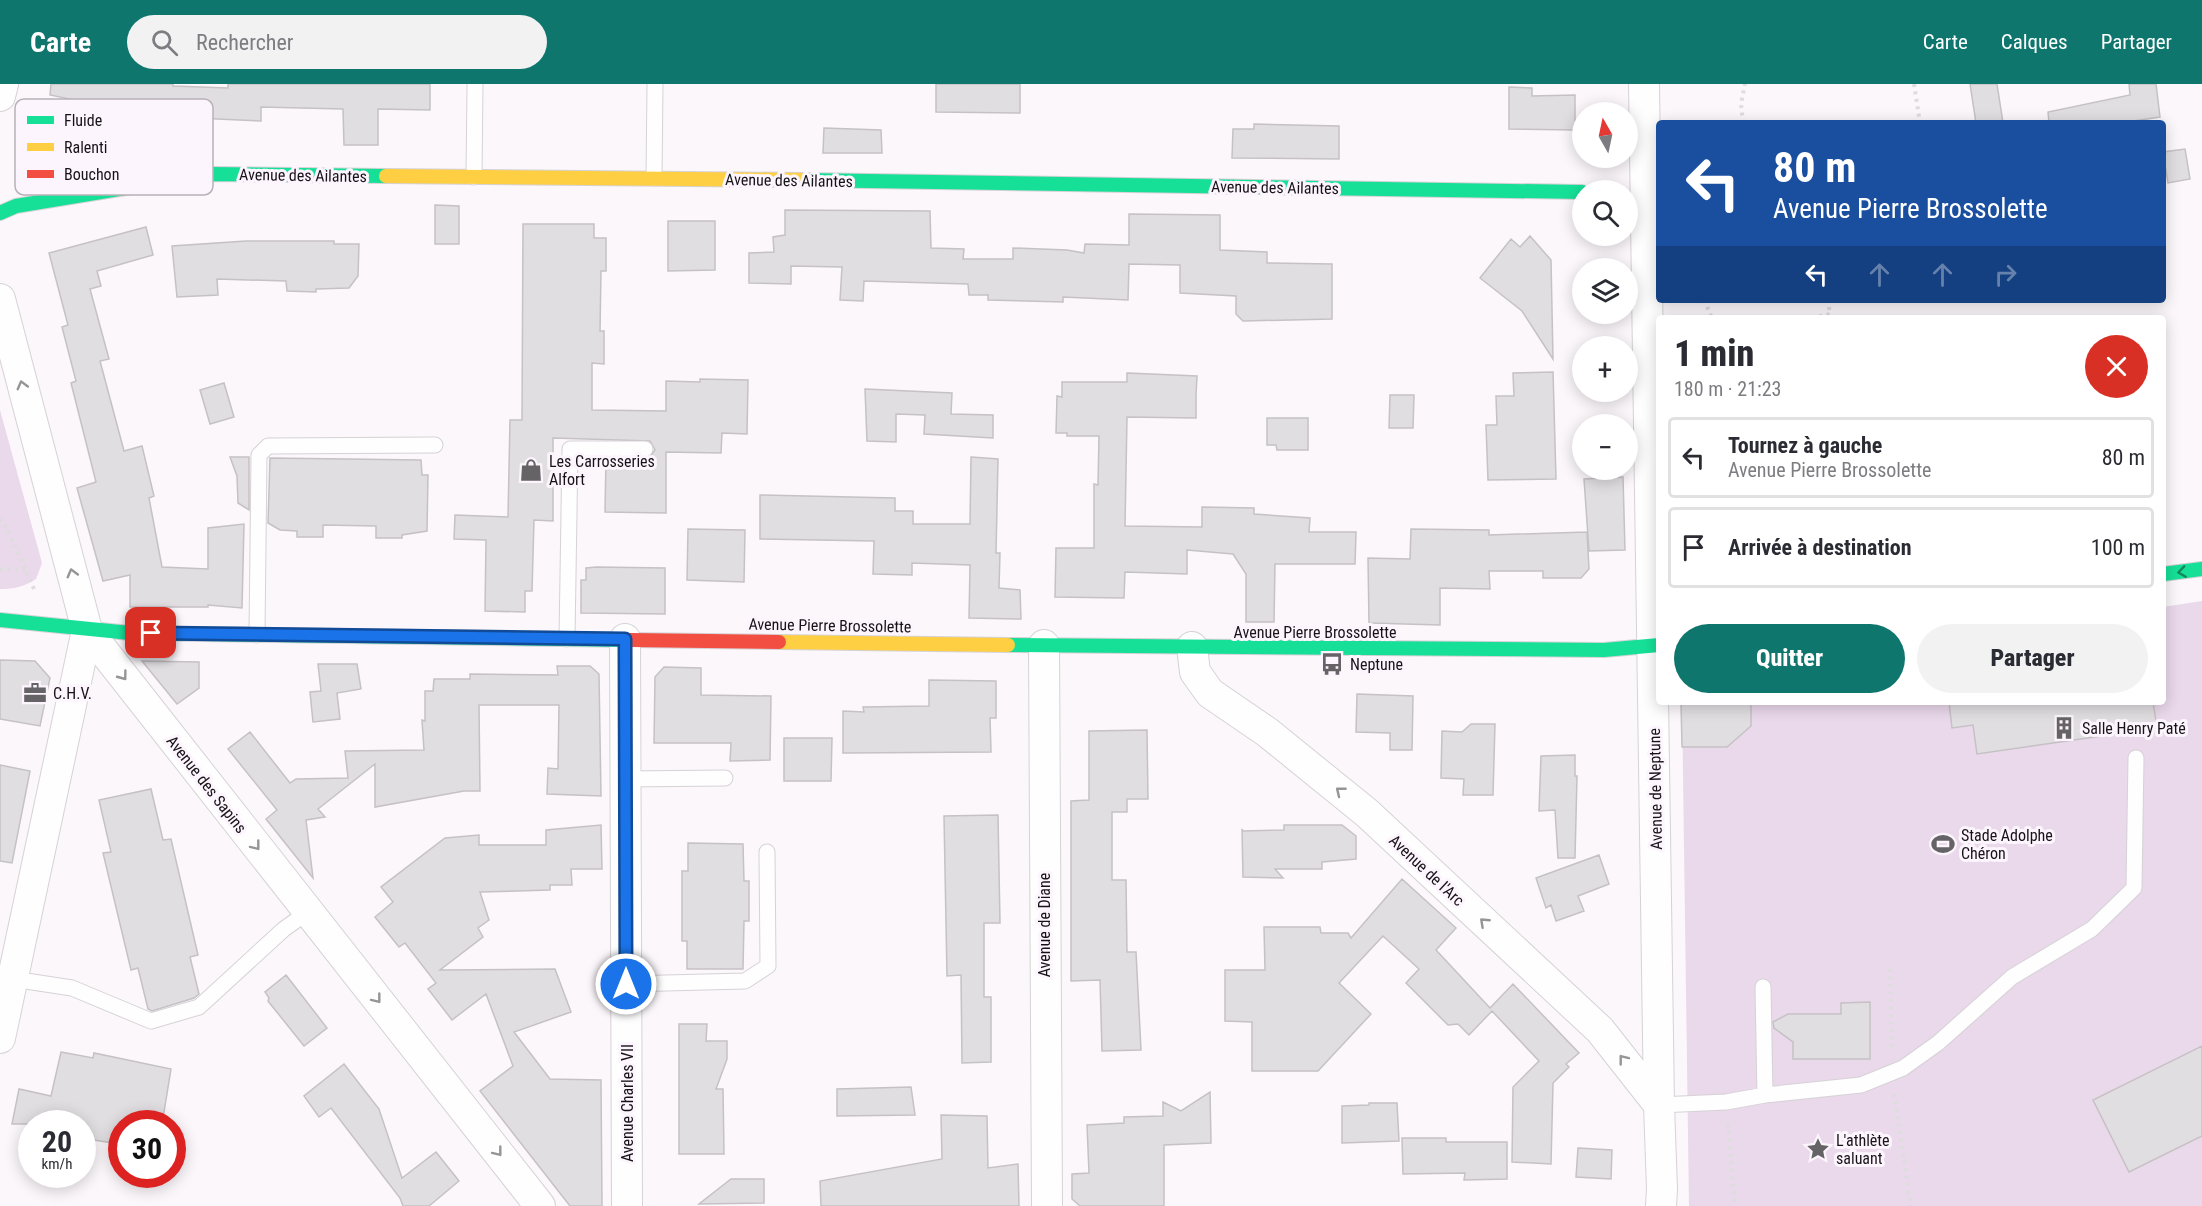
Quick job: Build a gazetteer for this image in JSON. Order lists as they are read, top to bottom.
{
  "streets": {
    "street": [
      "Avenue des Ailantes",
      "Avenue Pierre Brossolette",
      "Avenue des Sapins",
      "Avenue de Neptune",
      "Avenue de l'Arc",
      "Avenue de Diane",
      "Avenue Charles VII"
    ]
  },
  "crossings": [
    ["Avenue Pierre Brossolette", "Avenue des Sapins"],
    ["Avenue Pierre Brossolette", "Avenue de Neptune"],
    ["Avenue Pierre Brossolette", "Avenue de l'Arc"],
    ["Avenue Pierre Brossolette", "Avenue de Diane"],
    ["Avenue Pierre Brossolette", "Avenue Charles VII"],
    ["Avenue de Neptune", "Avenue de l'Arc"]
  ],
  "one_way": ["Avenue de l'Arc"],
  "places": {
    "shop": ["Les Carrosseries Alfort"],
    "bus stop": ["Neptune"],
    "office": ["C.H.V."],
    "building": ["Salle Henry Paté"],
    "sports": ["Stade Adolphe Chéron"],
    "place": ["L'athlète saluant"]
  },
  "legend": ["Fluide", "Ralenti", "Bouchon"],
  "north": "top",
  "page": {
    "header": "Carte",
    "search": "Rechercher",
    "nav": ["Carte", "Calques", "Partager"],
    "map_buttons": ["+", "−"],
    "turn": ["80 m", "Avenue Pierre Brossolette"],
    "heading": ["1 min", "180 m · 21:23"],
    "list": [
      {
        "name": "Tournez à gauche",
        "note": "Avenue Pierre Brossolette",
        "value": "80 m"
      },
      {
        "name": "Arrivée à destination",
        "value": "100 m"
      }
    ],
    "buttons": ["Quitter", "Partager"],
    "speed": "20 km/h",
    "limit": "30"
  }
}
